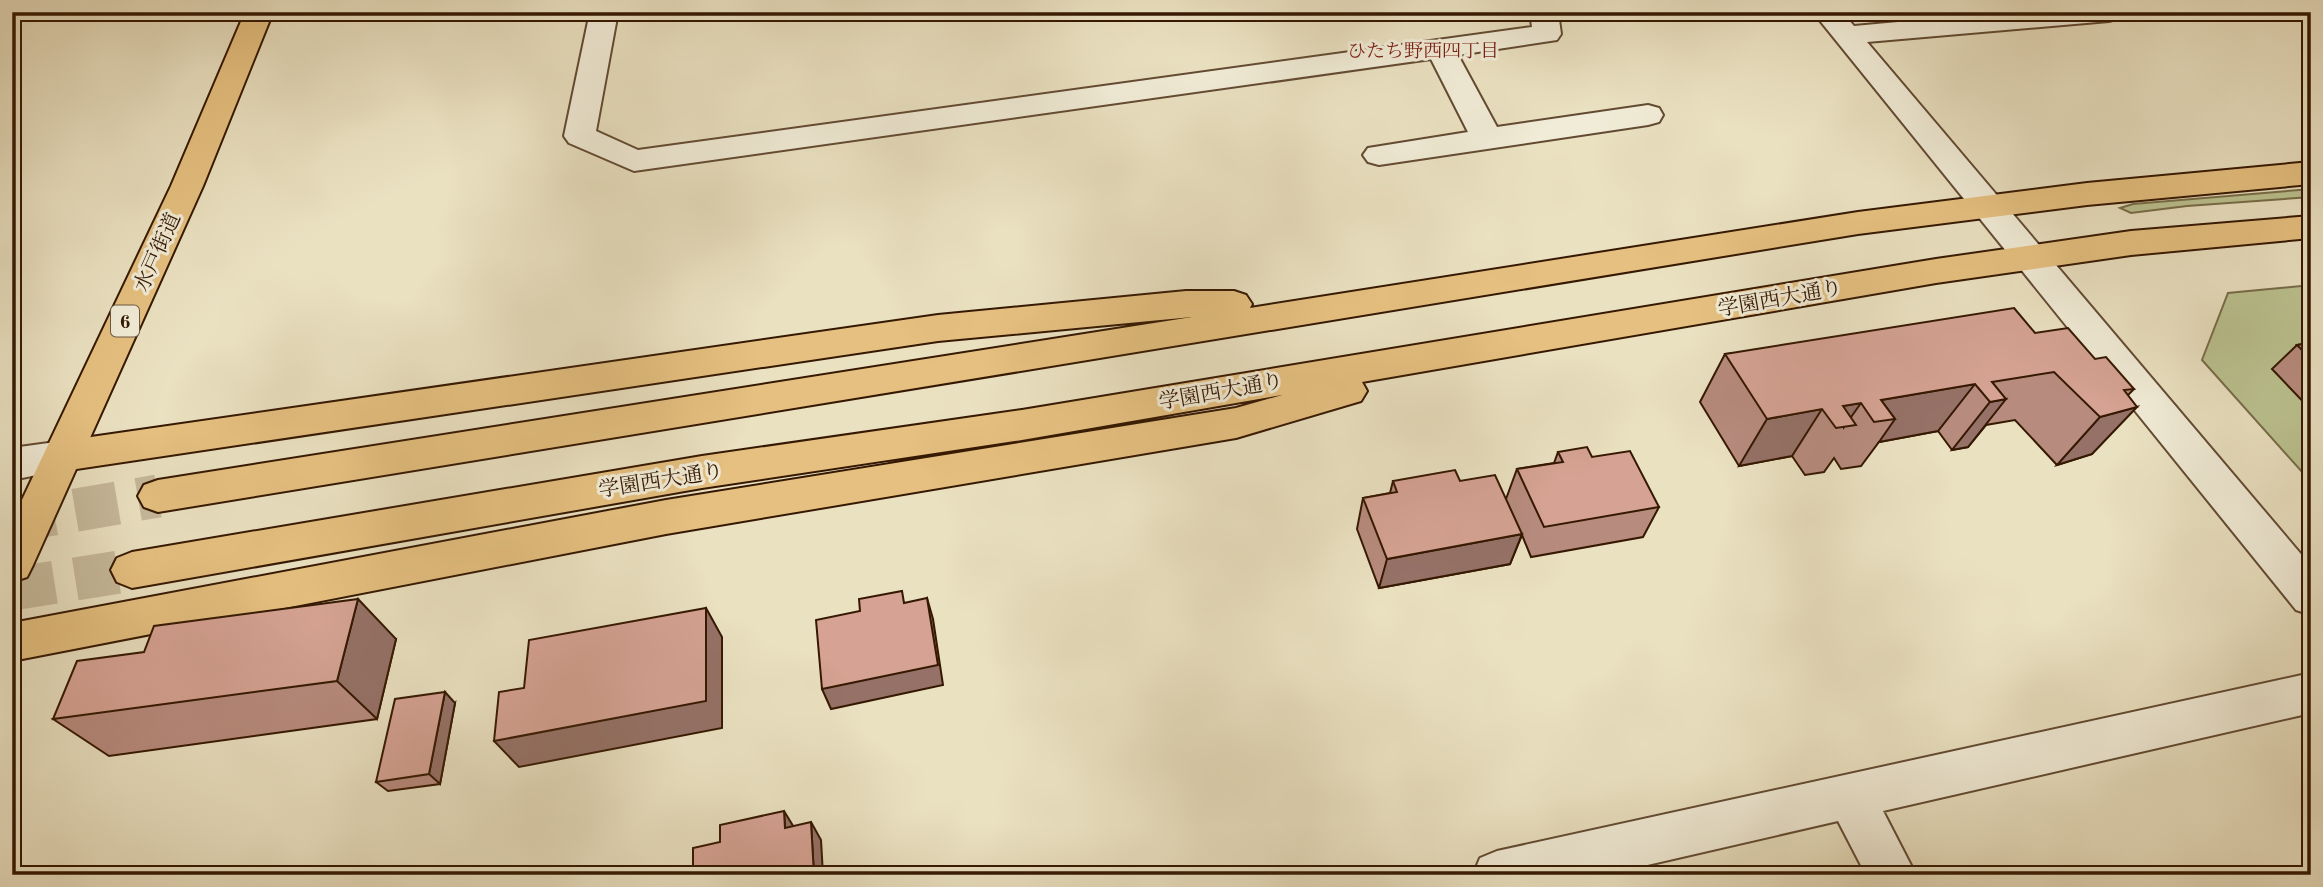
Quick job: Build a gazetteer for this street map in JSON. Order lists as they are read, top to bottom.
{
  "streets": {
    "main road": ["水戸街道", "学園西大通り", "6"]
  },
  "districts": ["ひたち野西四丁目"]
}
